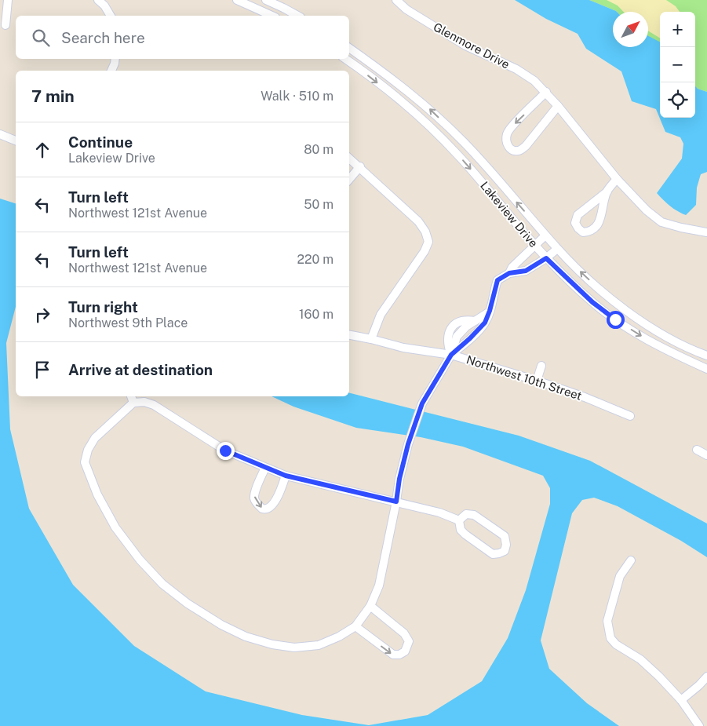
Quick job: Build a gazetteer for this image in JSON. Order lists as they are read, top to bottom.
{
  "streets": {
    "street": ["Glenmore Drive", "Lakeview Drive", "Northwest 10th Street"]
  },
  "north": "top right",
  "page": {
    "map_buttons": ["+", "−"],
    "search": "Search here",
    "heading": ["7 min", "Walk · 510 m"],
    "list": [
      ["Continue", "Lakeview Drive", "80 m"],
      ["Turn left", "Northwest 121st Avenue", "50 m"],
      ["Turn left", "Northwest 121st Avenue", "220 m"],
      ["Turn right", "Northwest 9th Place", "160 m"],
      "Arrive at destination"
    ]
  }
}
